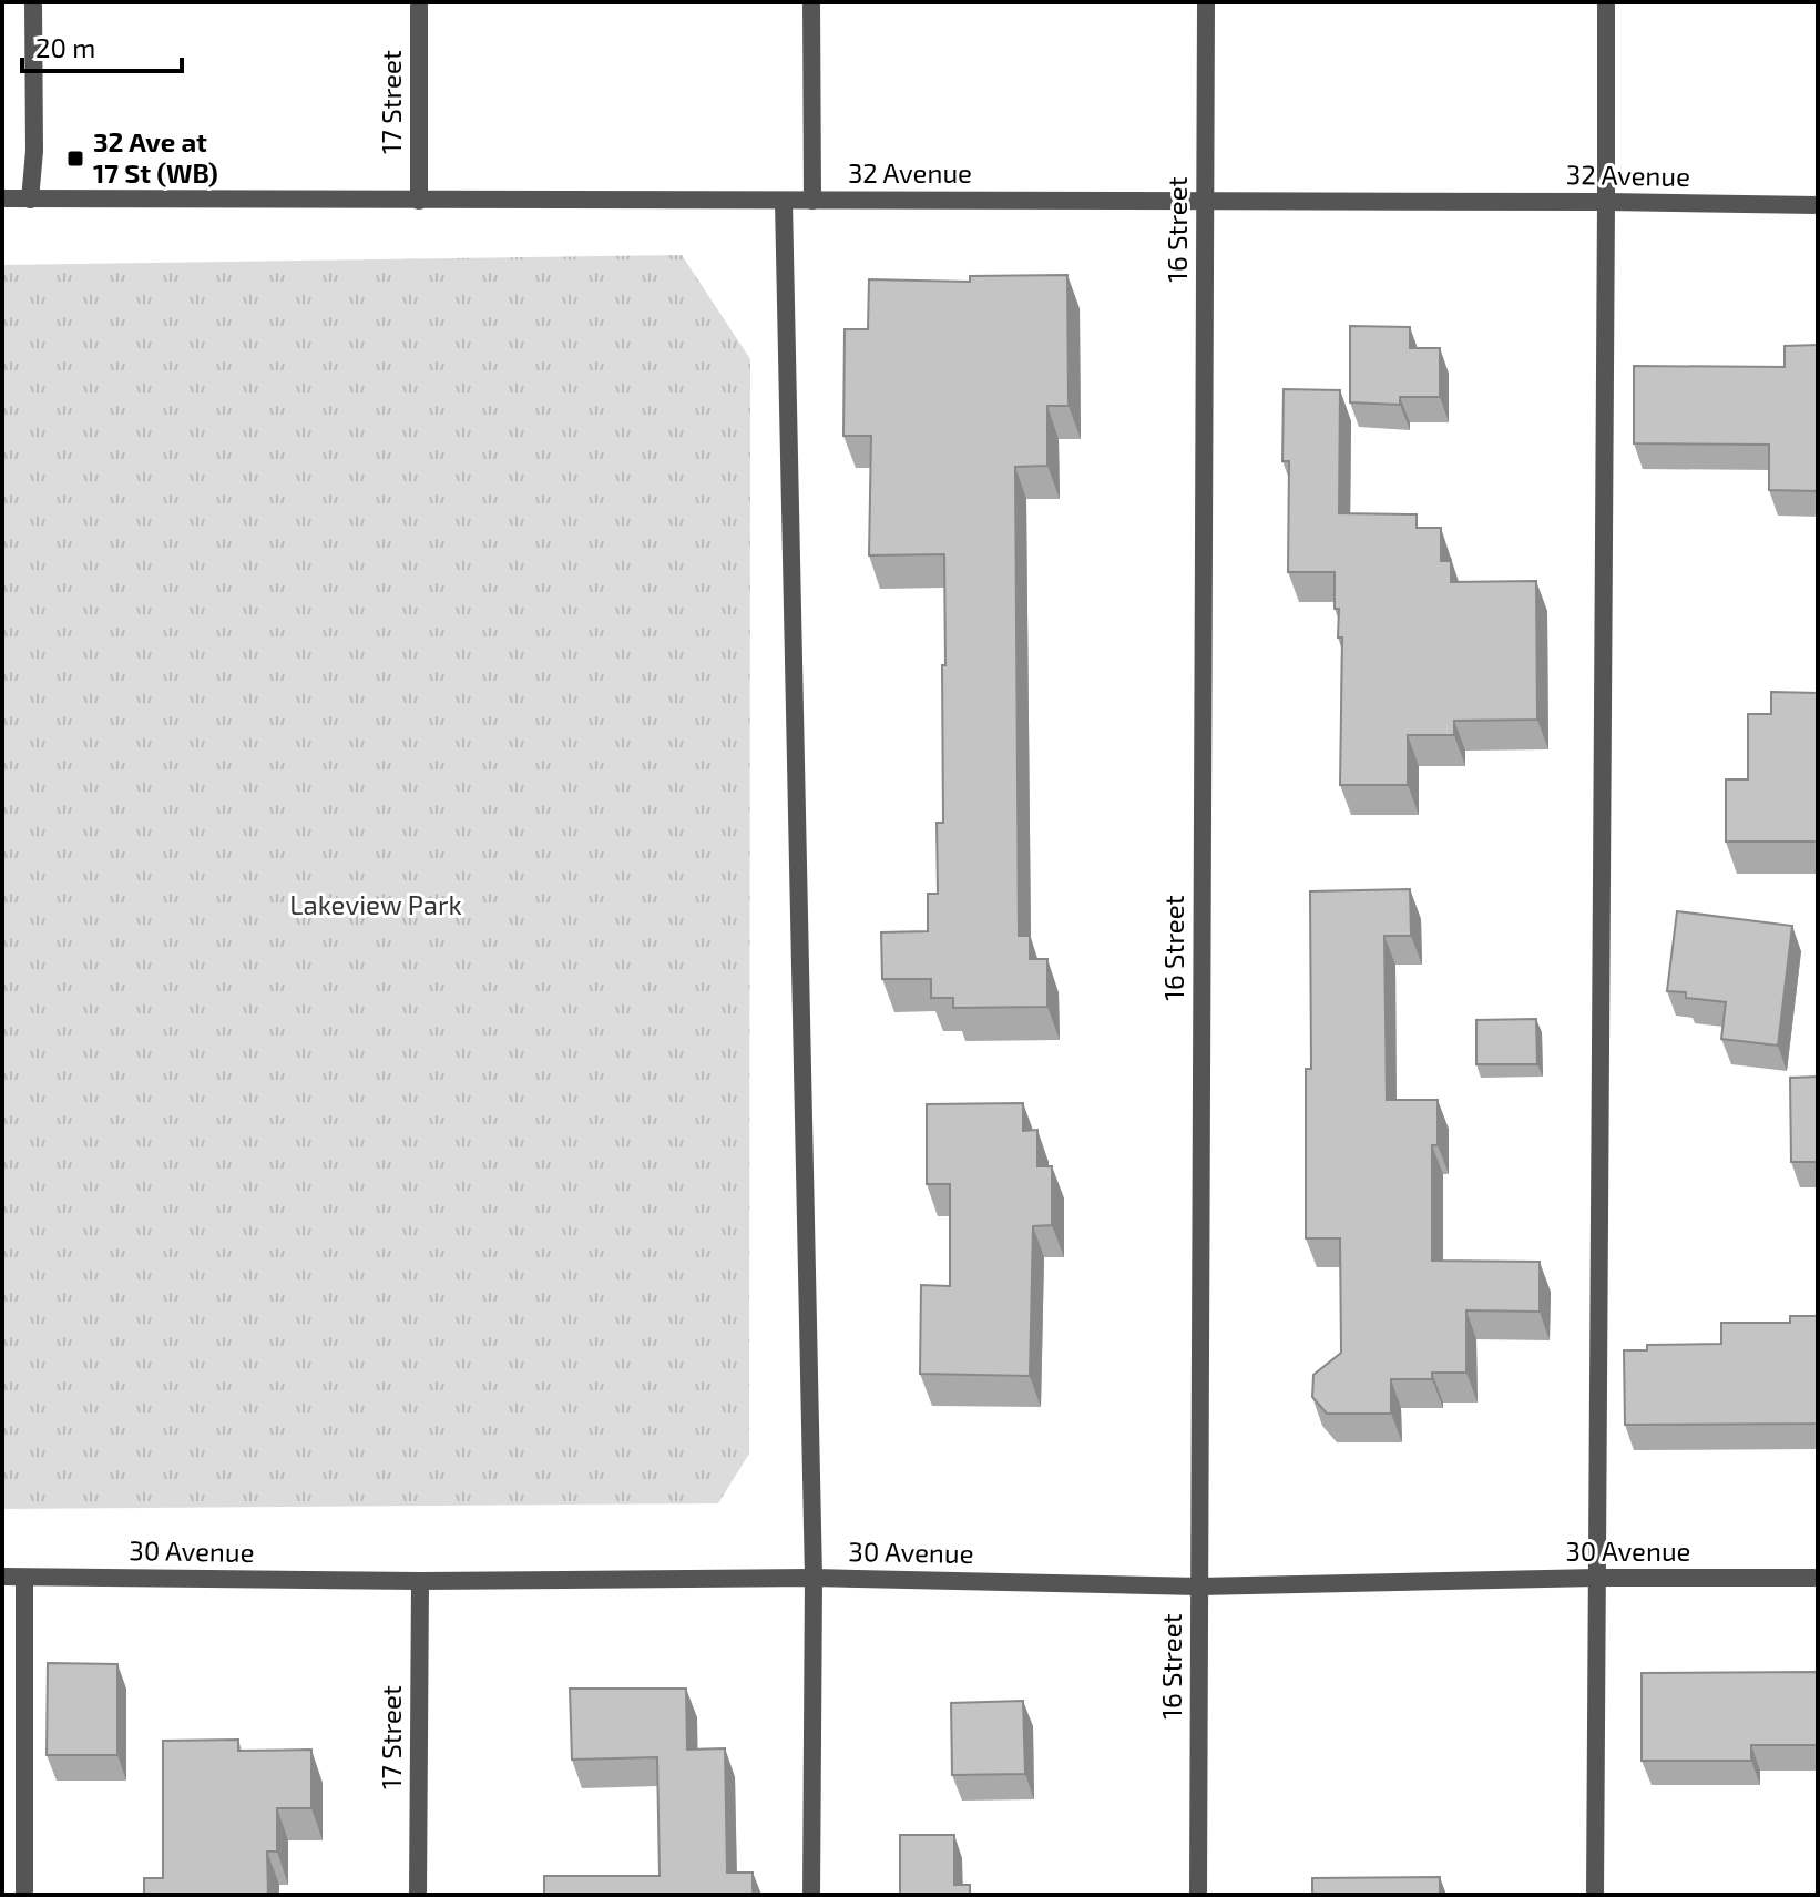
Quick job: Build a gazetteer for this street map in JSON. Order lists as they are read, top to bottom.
{
  "streets": {
    "street": [
      "17 Street",
      "32 Avenue",
      "16 Street",
      "30 Avenue"
    ]
  },
  "crossings": [
    ["17 Street", "32 Avenue"],
    ["17 Street", "30 Avenue"],
    ["32 Avenue", "16 Street"],
    ["16 Street", "30 Avenue"]
  ],
  "parks": ["Lakeview Park"],
  "places": {
    "transit": ["32 Ave at 17 St (WB)"]
  },
  "scale_bar": "20 m"
}
